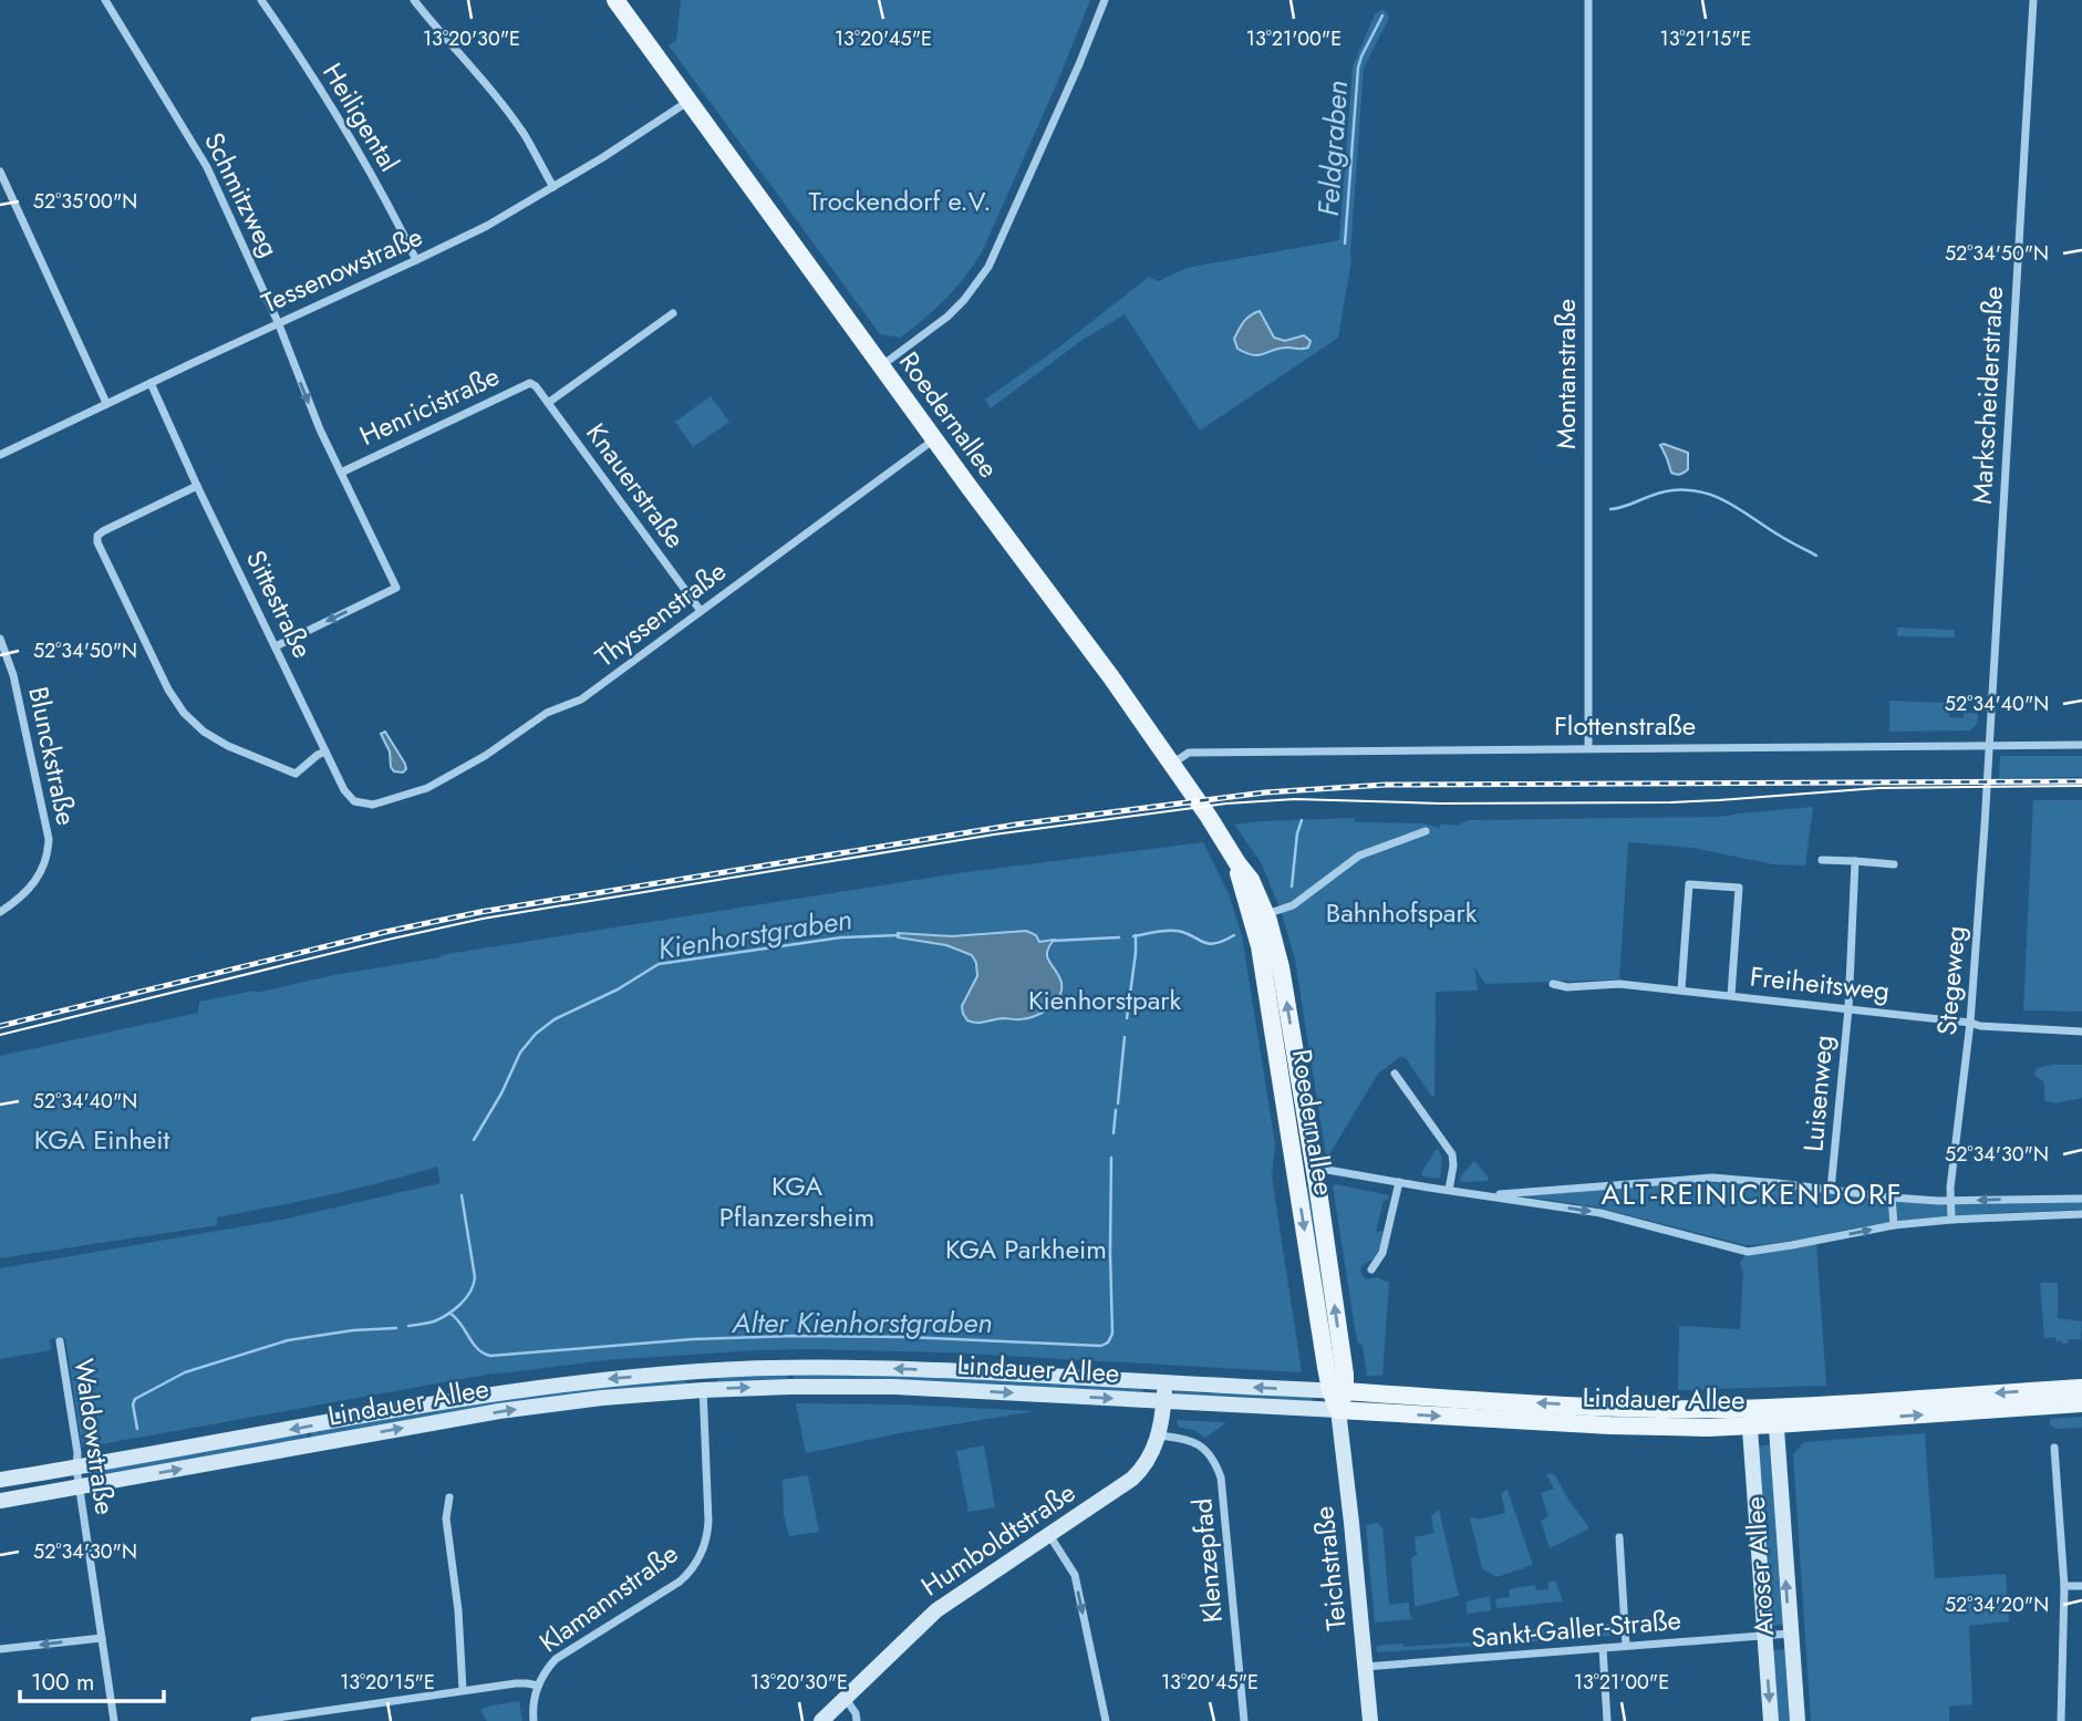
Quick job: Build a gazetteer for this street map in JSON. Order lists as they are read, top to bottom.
{
  "streets": {
    "main road": [
      "Roedernallee",
      "Lindauer Allee",
      "Humboldtstraße",
      "Aroser Allee",
      "Teichstraße"
    ],
    "street": [
      "Heiligental",
      "Schmitzweg",
      "Tessenowstraße",
      "Montanstraße",
      "Markscheiderstraße",
      "Henricistraße",
      "Knauerstraße",
      "Sittestraße",
      "Thyssenstraße",
      "Flottenstraße",
      "Blunckstraße",
      "Stegeweg",
      "Freiheitsweg",
      "Luisenweg",
      "Waldowstraße",
      "Klenzepfad",
      "Klamannstraße",
      "Sankt-Galler-Straße"
    ]
  },
  "crossings": [
    ["Heiligental", "Tessenowstraße"],
    ["Schmitzweg", "Tessenowstraße"],
    ["Schmitzweg", "Henricistraße"],
    ["Schmitzweg", "Sittestraße"],
    ["Tessenowstraße", "Roedernallee"],
    ["Tessenowstraße", "Sittestraße"],
    ["Montanstraße", "Flottenstraße"],
    ["Markscheiderstraße", "Flottenstraße"],
    ["Markscheiderstraße", "Stegeweg"],
    ["Henricistraße", "Knauerstraße"],
    ["Roedernallee", "Thyssenstraße"],
    ["Roedernallee", "Flottenstraße"],
    ["Roedernallee", "Lindauer Allee"],
    ["Knauerstraße", "Thyssenstraße"],
    ["Sittestraße", "Thyssenstraße"],
    ["Flottenstraße", "Stegeweg"],
    ["Stegeweg", "Freiheitsweg"],
    ["Freiheitsweg", "Luisenweg"],
    ["Lindauer Allee", "Waldowstraße"],
    ["Lindauer Allee", "Humboldtstraße"],
    ["Lindauer Allee", "Aroser Allee"],
    ["Lindauer Allee", "Teichstraße"],
    ["Lindauer Allee", "Klamannstraße"],
    ["Humboldtstraße", "Klenzepfad"],
    ["Aroser Allee", "Sankt-Galler-Straße"],
    ["Teichstraße", "Sankt-Galler-Straße"]
  ],
  "districts": ["ALT-REINICKENDORF"],
  "water": ["Feldgraben", "Kienhorstgraben", "Alter Kienhorstgraben"],
  "parks": [
    "Trockendorf e.V.",
    "Bahnhofspark",
    "Kienhorstpark",
    "KGA Einheit",
    "KGA Pflanzersheim",
    "KGA Parkheim"
  ],
  "scale_bar": "100 m",
  "coordinates": [
    "13°21'00\"E",
    "13°21'15\"E",
    "13°20'30\"E",
    "13°20'45\"E",
    "52°35'00\"N",
    "52°34'50\"N",
    "52°34'40\"N",
    "52°34'30\"N",
    "52°34'20\"N",
    "13°20'15\"E"
  ]
}
